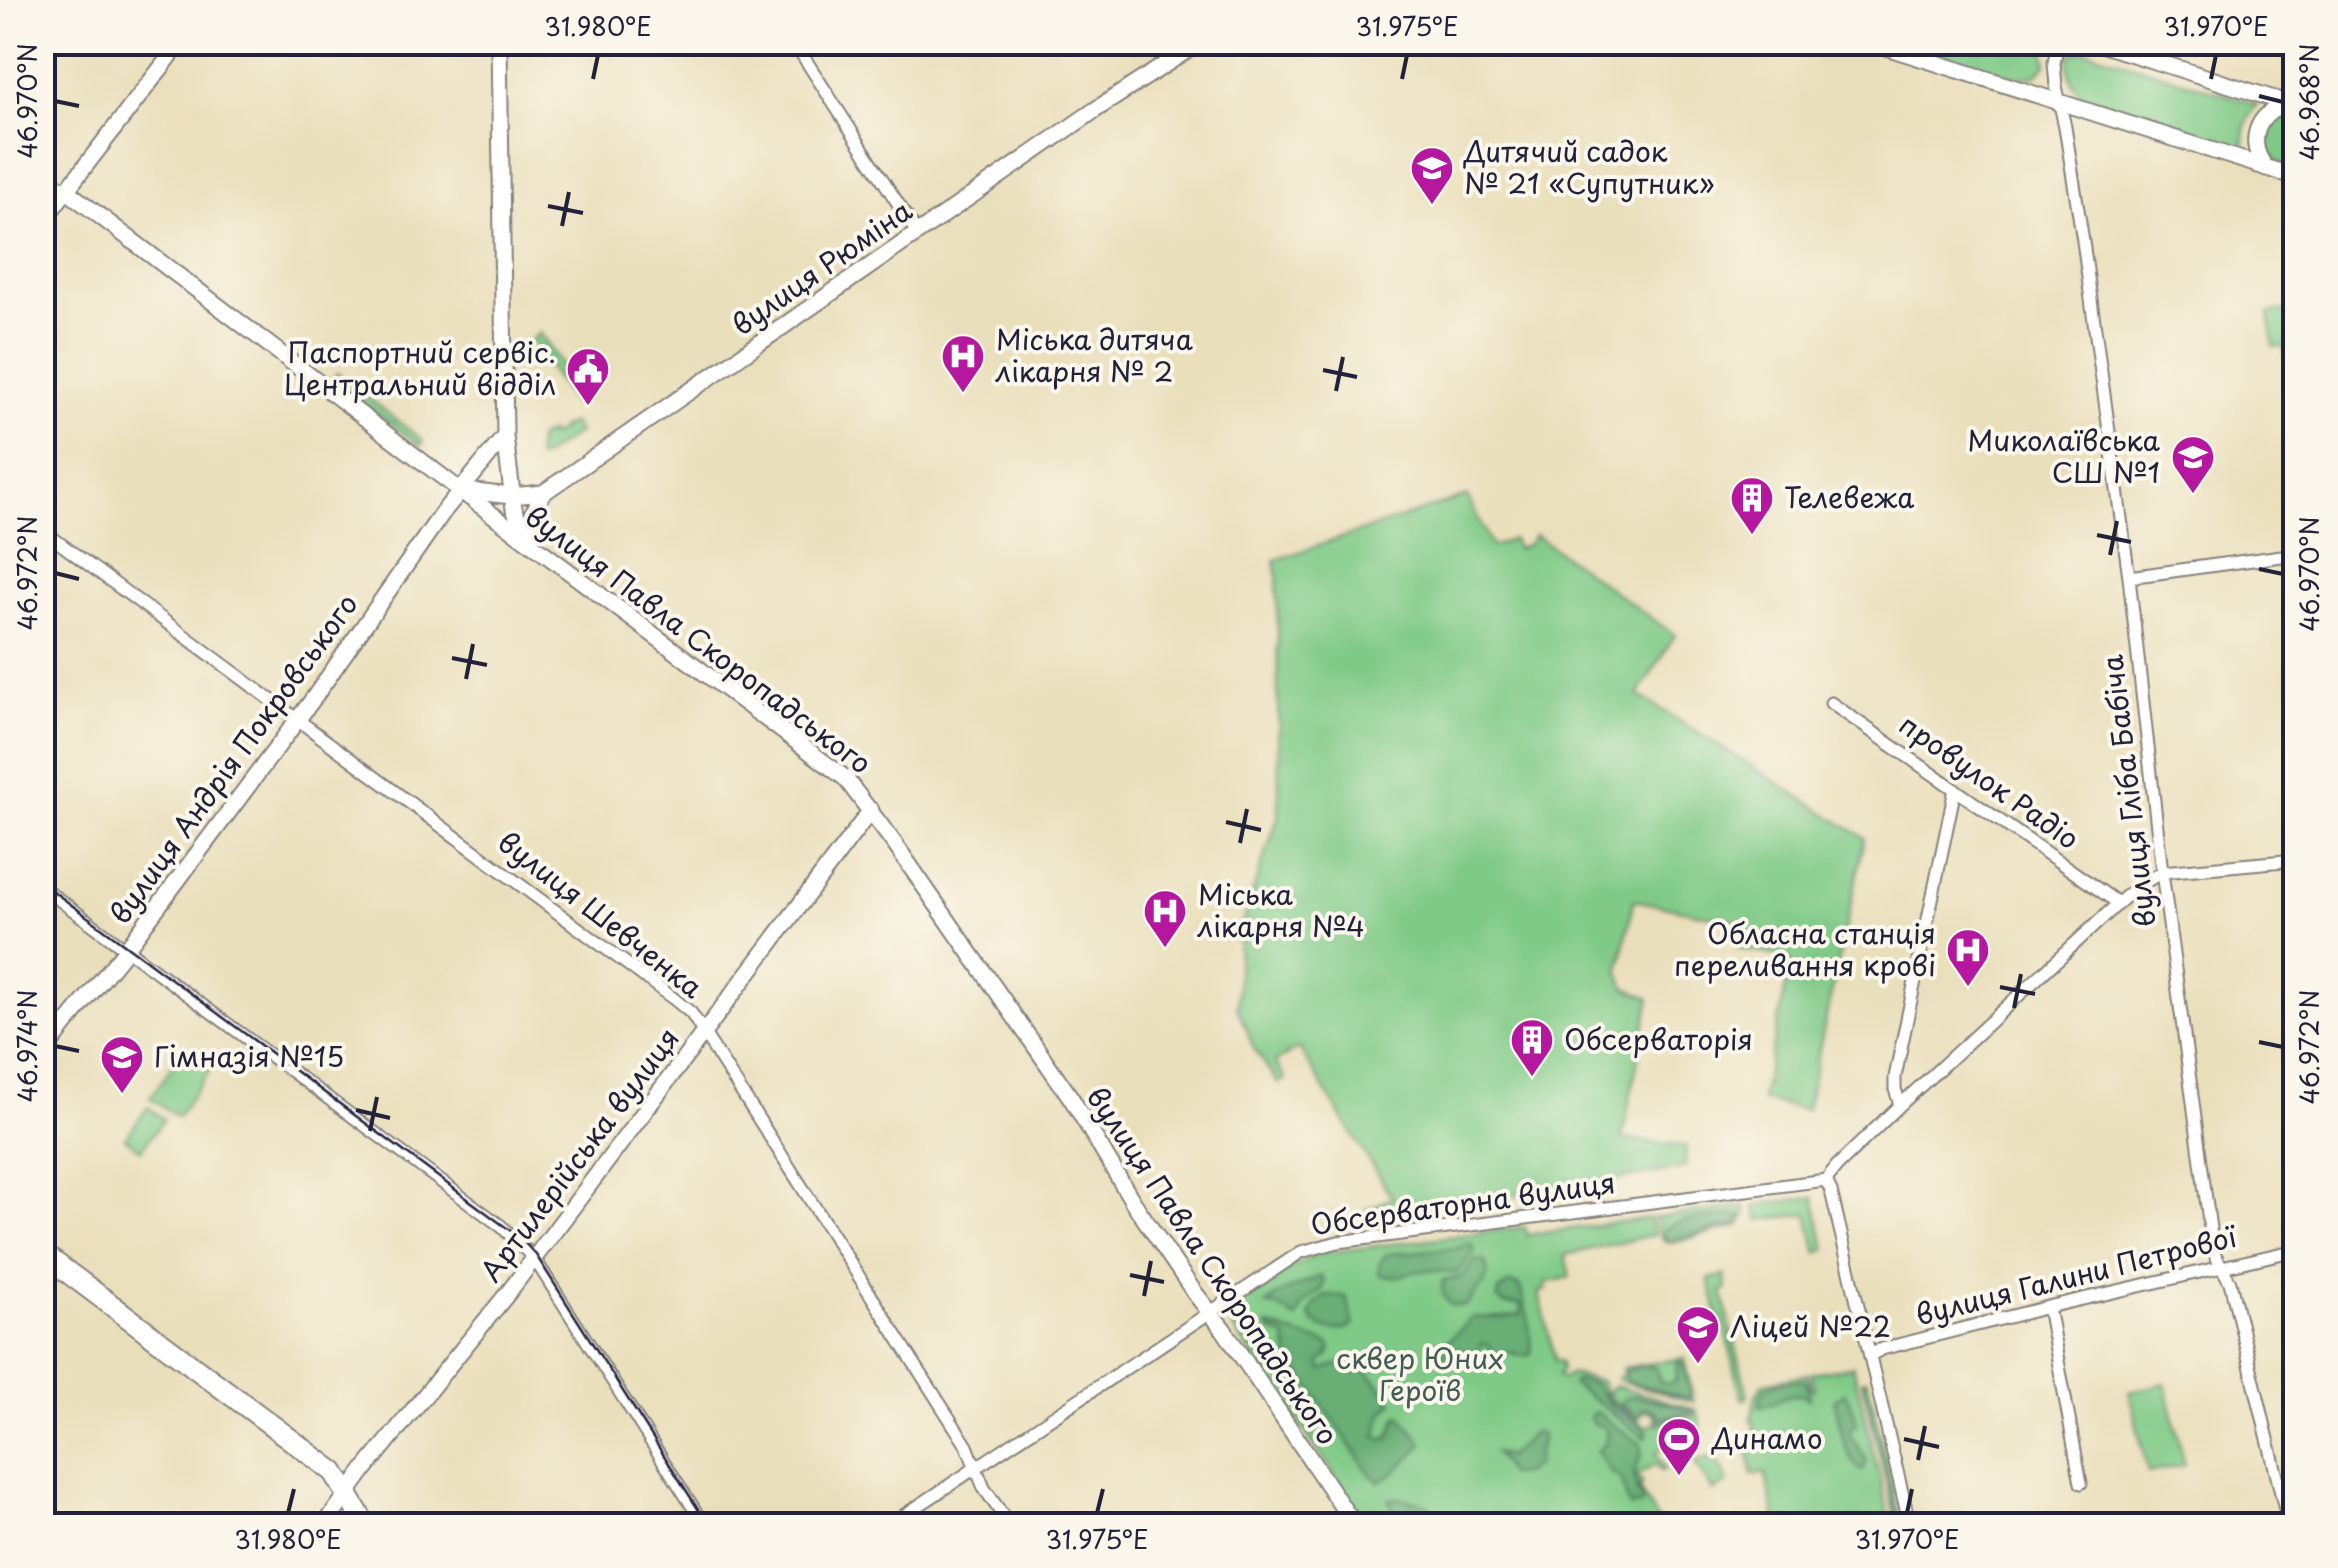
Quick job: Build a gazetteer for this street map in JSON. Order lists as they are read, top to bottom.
{
  "streets": {
    "street": [
      "вулиця Рюміна",
      "вулиця Павла Скоропадського",
      "вулиця Андрія Покровського",
      "провулок Радіо",
      "вулиця Гліба Бабіча",
      "вулиця Шевченка",
      "Артилерійська вулиця",
      "Обсерваторна вулиця",
      "вулиця Галини Петрової"
    ]
  },
  "crossings": [
    ["вулиця Рюміна", "вулиця Павла Скоропадського"],
    ["вулиця Рюміна", "вулиця Андрія Покровського"],
    ["вулиця Павла Скоропадського", "вулиця Андрія Покровського"],
    ["вулиця Павла Скоропадського", "Артилерійська вулиця"],
    ["вулиця Павла Скоропадського", "Обсерваторна вулиця"],
    ["вулиця Андрія Покровського", "вулиця Шевченка"],
    ["вулиця Гліба Бабіча", "вулиця Галини Петрової"],
    ["вулиця Шевченка", "Артилерійська вулиця"],
    ["вулиця Шевченка", "Обсерваторна вулиця"]
  ],
  "parks": ["сквер Юних Героїв"],
  "places": {
    "school or university": [
      "Дитячий садок № 21 «Супутник»",
      "Миколаївська СШ №1",
      "Гімназія №15",
      "Ліцей №22"
    ],
    "hospital": ["Міська дитяча лікарня № 2", "Міська лікарня №4", "Обласна станція переливання крові"],
    "public building": ["Паспортний сервіс. Центральний відділ"],
    "building": ["Телевежа", "Обсерваторія"],
    "sports": ["Динамо"]
  },
  "coordinates": [
    "31.980°E",
    "31.975°E",
    "31.970°E",
    "46.970°N",
    "46.968°N",
    "46.972°N",
    "46.974°N"
  ]
}
